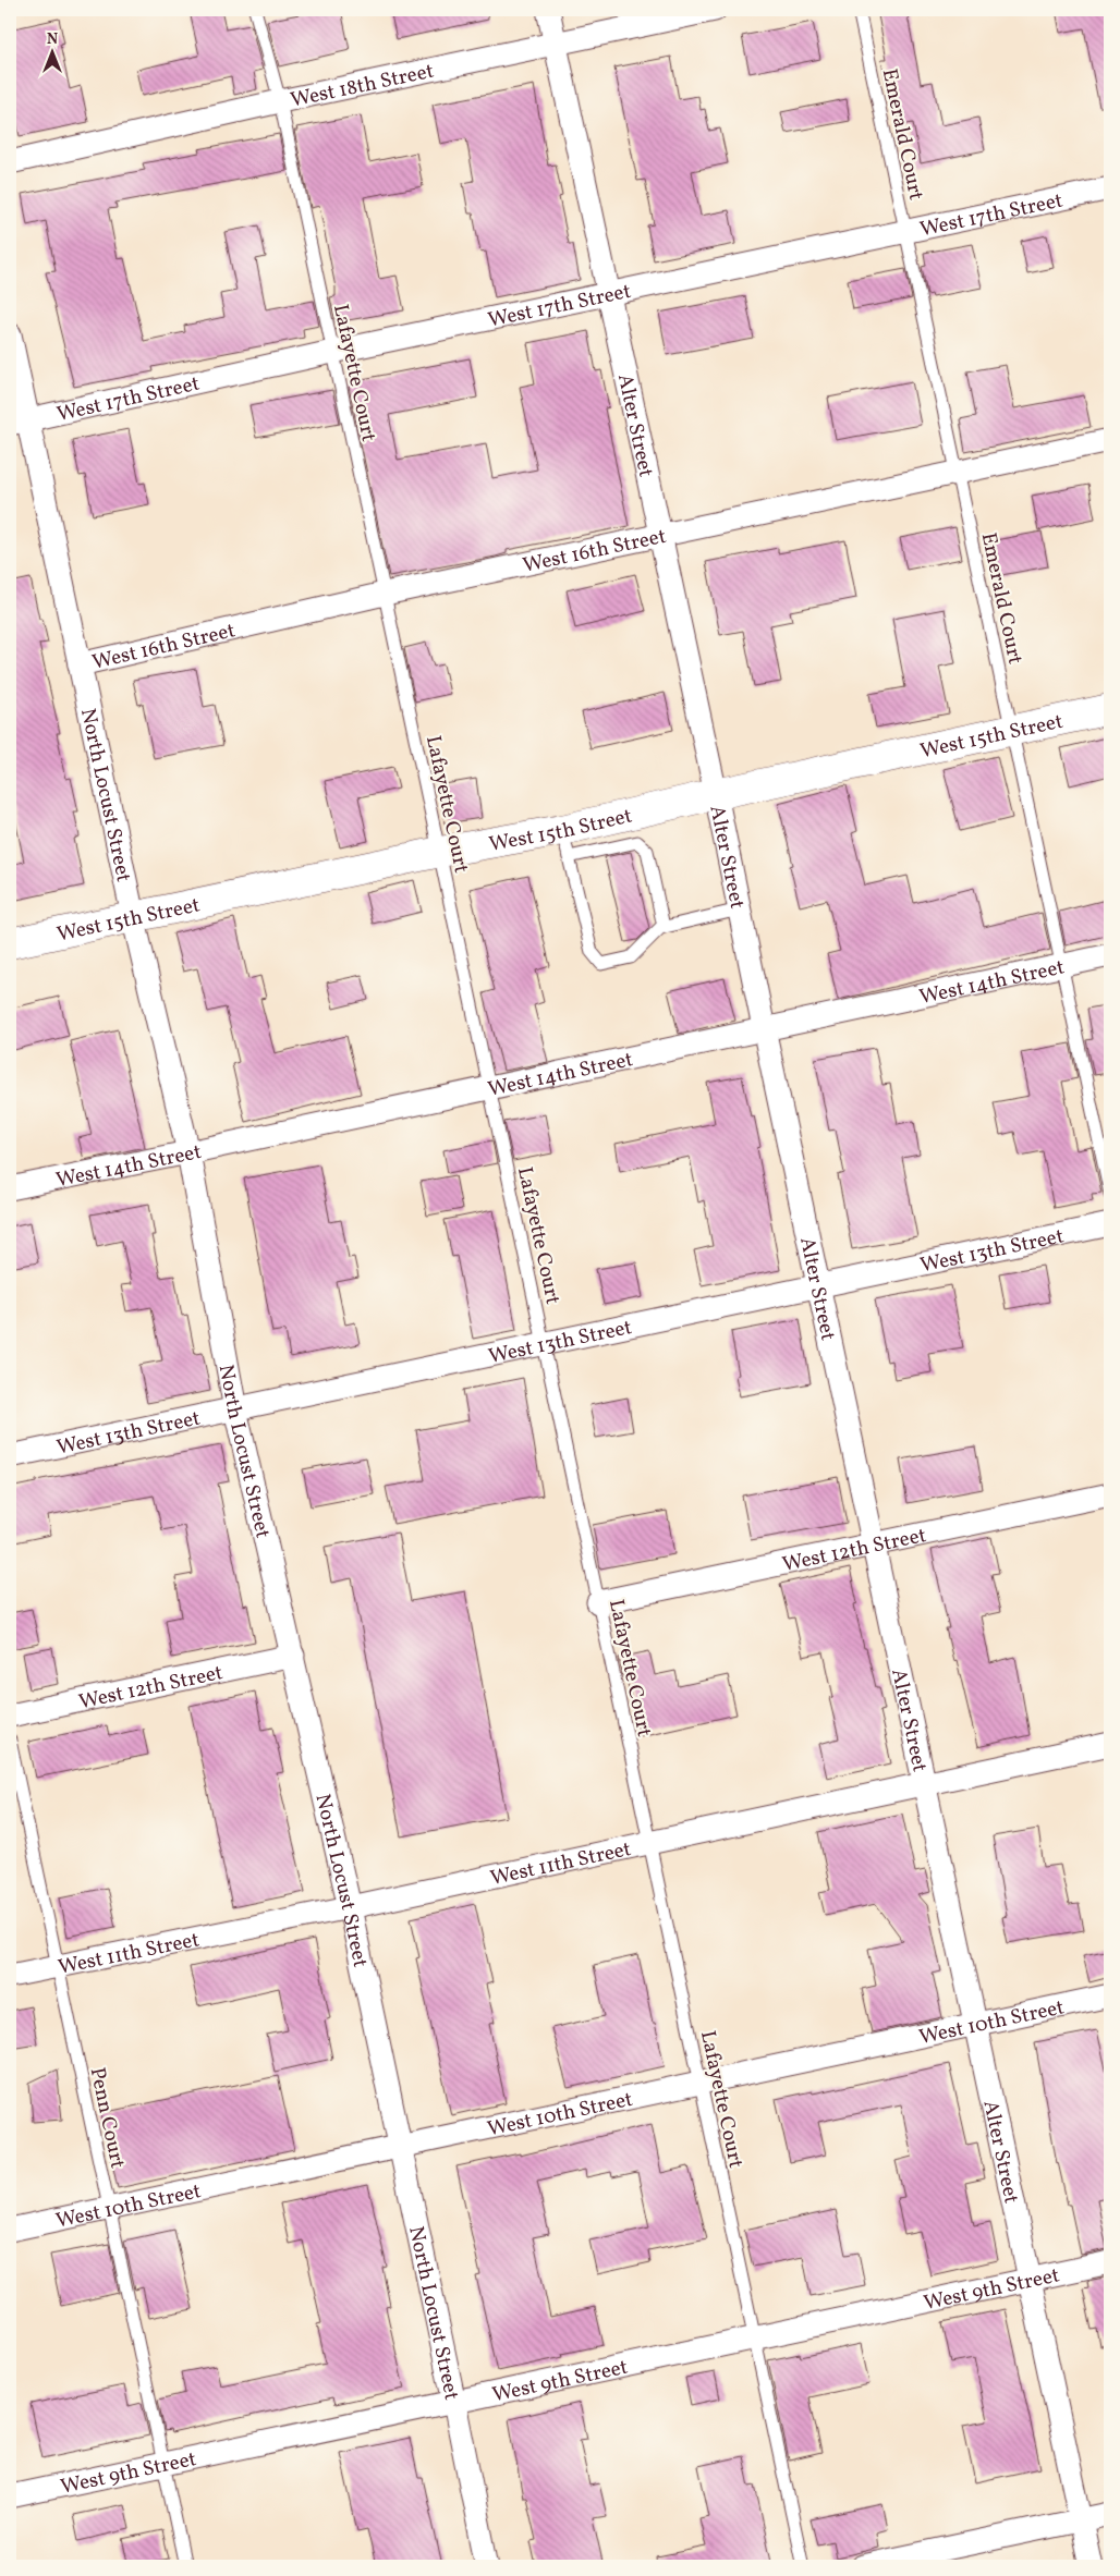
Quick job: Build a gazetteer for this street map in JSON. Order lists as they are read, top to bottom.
{
  "streets": {
    "main road": ["West 15th Street"],
    "street": [
      "West 18th Street",
      "West 17th Street",
      "Alter Street",
      "West 16th Street",
      "North Locust Street",
      "West 14th Street",
      "West 13th Street",
      "West 12th Street",
      "West 11th Street",
      "West 10th Street",
      "West 9th Street"
    ],
    "lane": ["Emerald Court", "Lafayette Court", "Penn Court"]
  },
  "crossings": [
    ["West 18th Street", "Lafayette Court"],
    ["West 18th Street", "Alter Street"],
    ["Emerald Court", "West 17th Street"],
    ["Emerald Court", "West 16th Street"],
    ["Emerald Court", "West 15th Street"],
    ["Emerald Court", "West 14th Street"],
    ["West 17th Street", "Lafayette Court"],
    ["West 17th Street", "Alter Street"],
    ["West 17th Street", "North Locust Street"],
    ["Lafayette Court", "West 16th Street"],
    ["Lafayette Court", "West 15th Street"],
    ["Lafayette Court", "West 14th Street"],
    ["Lafayette Court", "West 13th Street"],
    ["Lafayette Court", "West 12th Street"],
    ["Lafayette Court", "West 11th Street"],
    ["Lafayette Court", "West 10th Street"],
    ["Lafayette Court", "West 9th Street"],
    ["Alter Street", "West 16th Street"],
    ["Alter Street", "West 15th Street"],
    ["Alter Street", "West 14th Street"],
    ["Alter Street", "West 13th Street"],
    ["Alter Street", "West 12th Street"],
    ["Alter Street", "West 11th Street"],
    ["Alter Street", "West 10th Street"],
    ["Alter Street", "West 9th Street"],
    ["West 16th Street", "North Locust Street"],
    ["West 15th Street", "North Locust Street"],
    ["North Locust Street", "West 14th Street"],
    ["North Locust Street", "West 13th Street"],
    ["North Locust Street", "West 12th Street"],
    ["North Locust Street", "West 11th Street"],
    ["North Locust Street", "West 10th Street"],
    ["North Locust Street", "West 9th Street"],
    ["West 11th Street", "Penn Court"],
    ["West 10th Street", "Penn Court"],
    ["Penn Court", "West 9th Street"]
  ],
  "north": "top"
}
